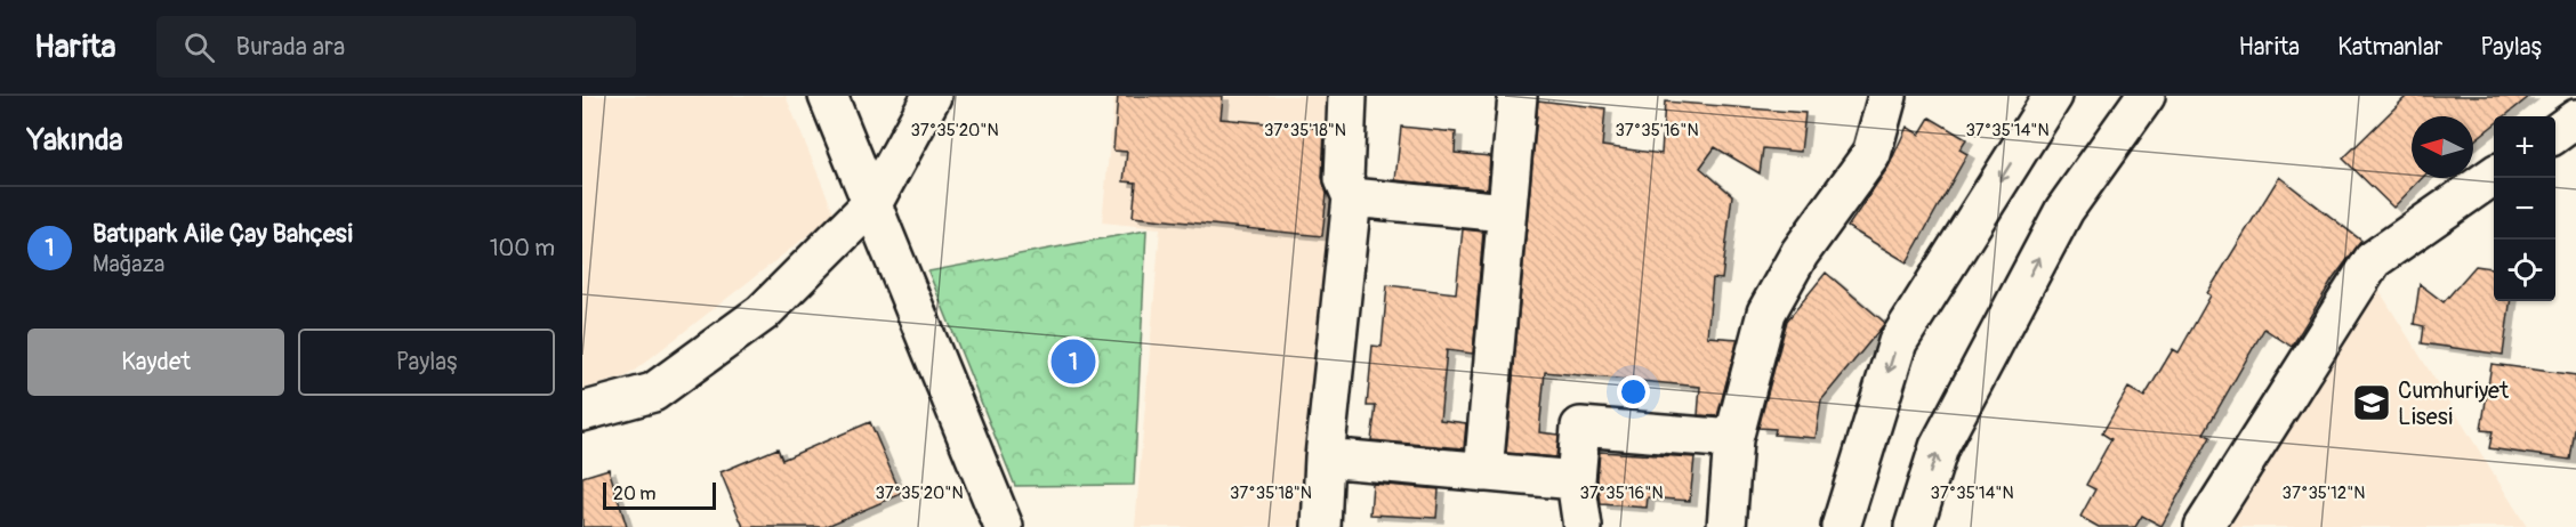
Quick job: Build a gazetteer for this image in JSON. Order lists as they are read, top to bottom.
{
  "places": {
    "school or university": ["Cumhuriyet Lisesi"]
  },
  "scale_bar": "20 m",
  "north": "left",
  "page": {
    "header": "Harita",
    "search": "Burada ara",
    "nav": ["Harita", "Katmanlar", "Paylaş"],
    "heading": "Yakında",
    "map_buttons": ["+", "−"],
    "list": [
      {
        "mark": "1",
        "name": "Batıpark Aile Çay Bahçesi",
        "note": "Mağaza",
        "value": "100 m"
      }
    ],
    "buttons": ["Kaydet", "Paylaş"],
    "pins": "1",
    "scale": "20 m"
  },
  "coordinates": [
    "37°35'20\"N",
    "37°35'18\"N",
    "37°35'16\"N",
    "37°35'14\"N",
    "37°35'12\"N"
  ]
}
